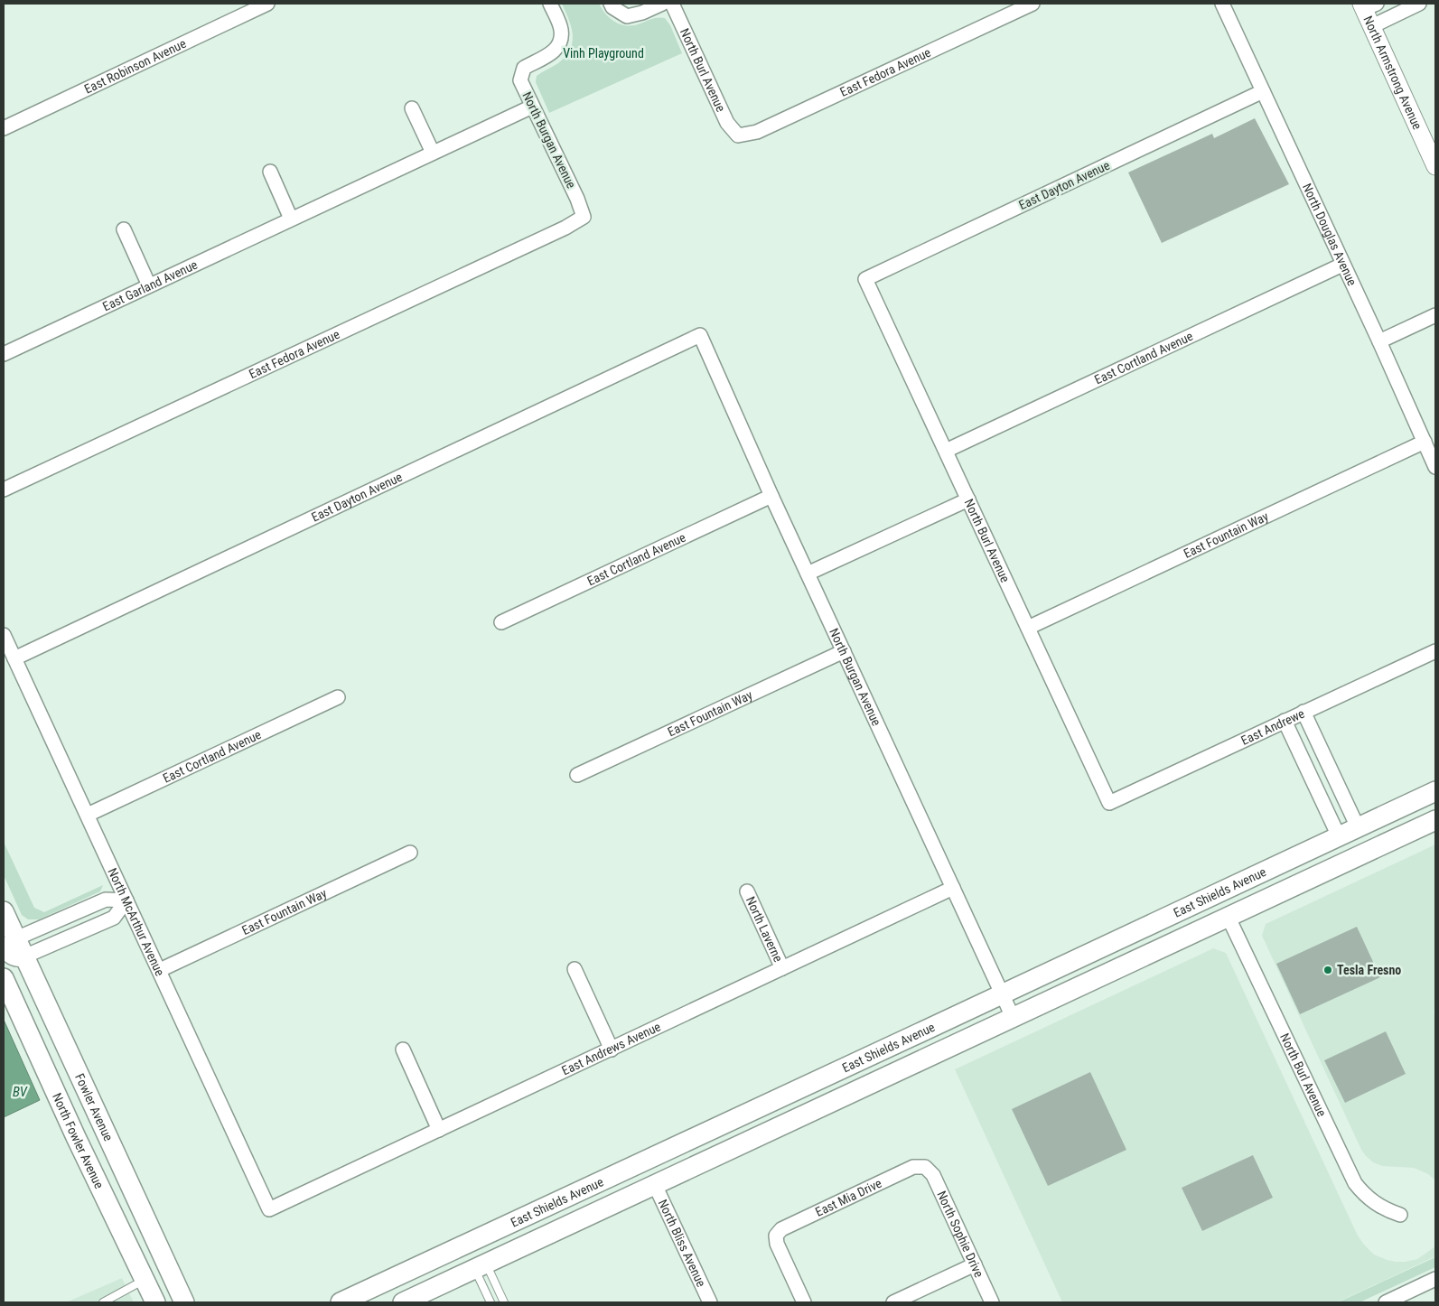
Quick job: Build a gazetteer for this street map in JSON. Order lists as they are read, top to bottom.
{
  "streets": {
    "main road": ["East Shields Avenue", "Fowler Avenue", "North Fowler Avenue"],
    "street": [
      "East Robinson Avenue",
      "North Burl Avenue",
      "East Fedora Avenue",
      "North Armstrong Avenue",
      "North Burgan Avenue",
      "East Dayton Avenue",
      "North Douglas Avenue",
      "East Garland Avenue",
      "East Cortland Avenue",
      "East Fountain Way",
      "East Andrewe",
      "North McArthur Avenue",
      "North Laverne",
      "East Andrews Avenue",
      "East Mia Drive",
      "North Sophie Drive",
      "North Bliss Avenue"
    ]
  },
  "crossings": [
    ["North Burl Avenue", "East Fedora Avenue"],
    ["North Burl Avenue", "East Dayton Avenue"],
    ["North Burl Avenue", "East Cortland Avenue"],
    ["North Burl Avenue", "East Fountain Way"],
    ["North Burl Avenue", "East Andrewe"],
    ["North Burl Avenue", "East Shields Avenue"],
    ["East Fedora Avenue", "North Burgan Avenue"],
    ["North Burgan Avenue", "East Dayton Avenue"],
    ["North Burgan Avenue", "East Garland Avenue"],
    ["North Burgan Avenue", "East Cortland Avenue"],
    ["North Burgan Avenue", "East Fountain Way"],
    ["North Burgan Avenue", "East Shields Avenue"],
    ["North Burgan Avenue", "East Andrews Avenue"],
    ["East Dayton Avenue", "North Douglas Avenue"],
    ["East Dayton Avenue", "North McArthur Avenue"],
    ["North Douglas Avenue", "East Cortland Avenue"],
    ["North Douglas Avenue", "East Fountain Way"],
    ["East Cortland Avenue", "North McArthur Avenue"],
    ["East Fountain Way", "North McArthur Avenue"],
    ["East Shields Avenue", "North Bliss Avenue"],
    ["North McArthur Avenue", "East Andrews Avenue"],
    ["North Laverne", "East Andrews Avenue"],
    ["East Mia Drive", "North Sophie Drive"]
  ],
  "water": ["BV"],
  "parks": ["Vinh Playground"],
  "places": ["Tesla Fresno"]
}
